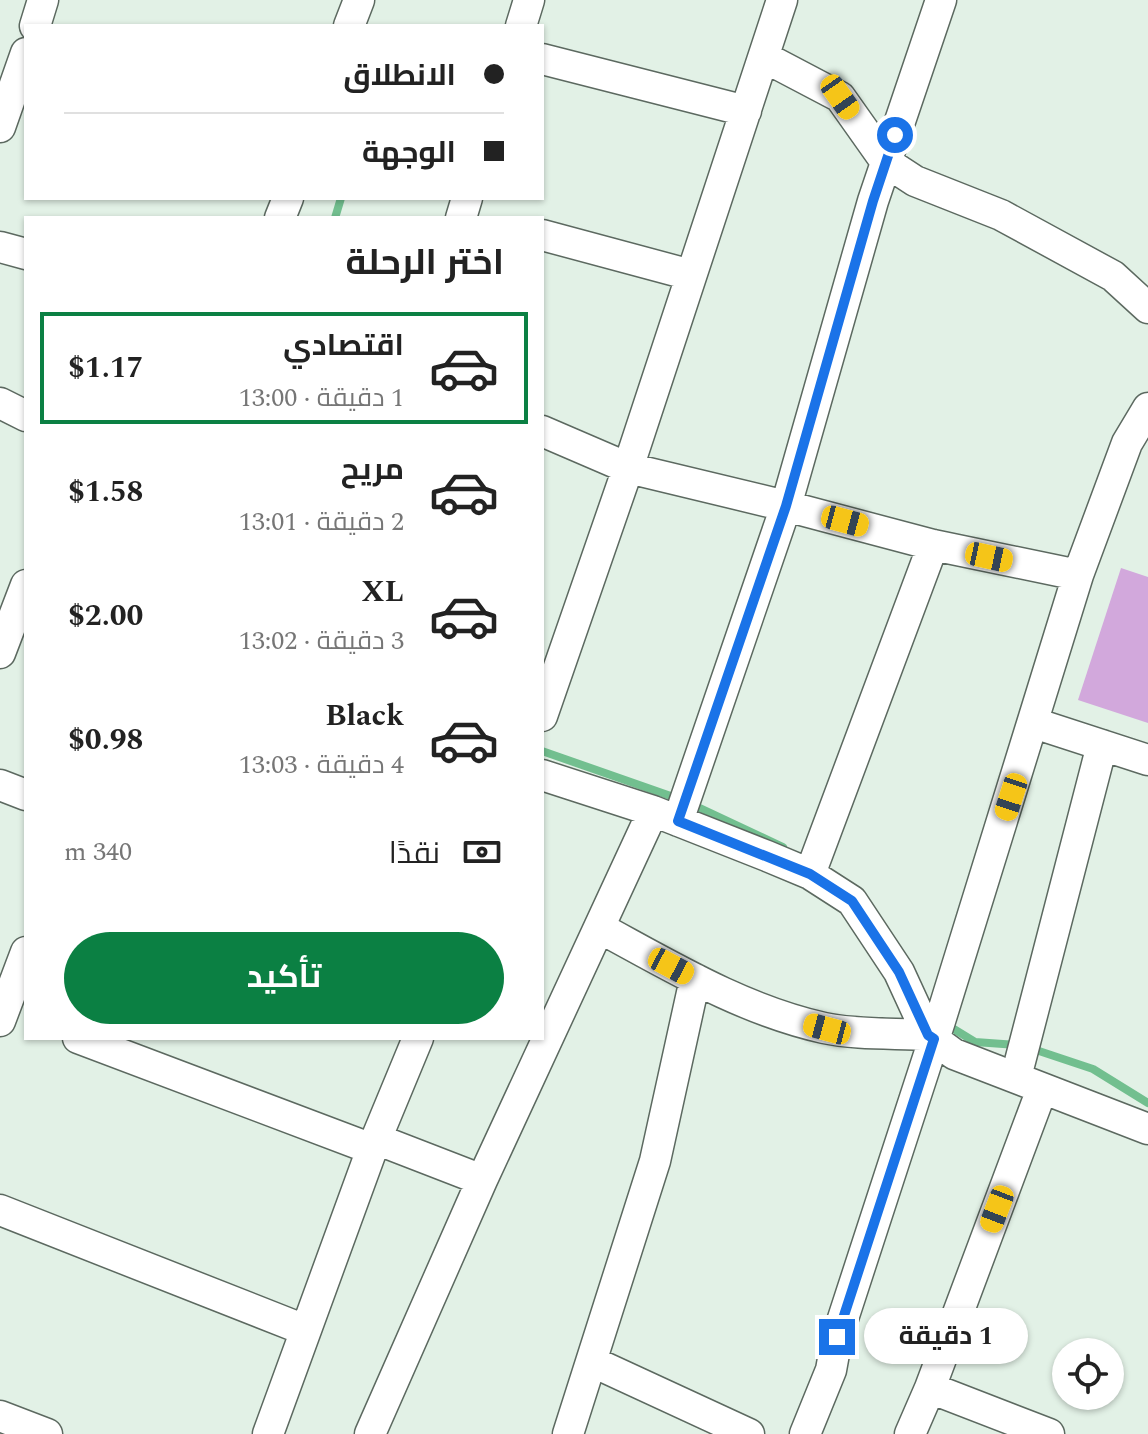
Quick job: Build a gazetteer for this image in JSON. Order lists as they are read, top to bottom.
{
  "page": {
    "banner": ["الانطلاق", "الوجهة"],
    "heading": "اختر الرحلة",
    "list": [
      {
        "name": "اقتصادي",
        "note": "1 دقيقة · 13:00",
        "value": "$1.17"
      },
      {
        "name": "مريح",
        "note": "2 دقيقة · 13:01",
        "value": "$1.58"
      },
      {
        "name": "XL",
        "note": "3 دقيقة · 13:02",
        "value": "$2.00"
      },
      {
        "name": "Black",
        "note": "4 دقيقة · 13:03",
        "value": "$0.98"
      }
    ],
    "pay": ["نقدًا", "340 m"],
    "buttons": "تأكيد",
    "bubble": "1 دقيقة"
  }
}
